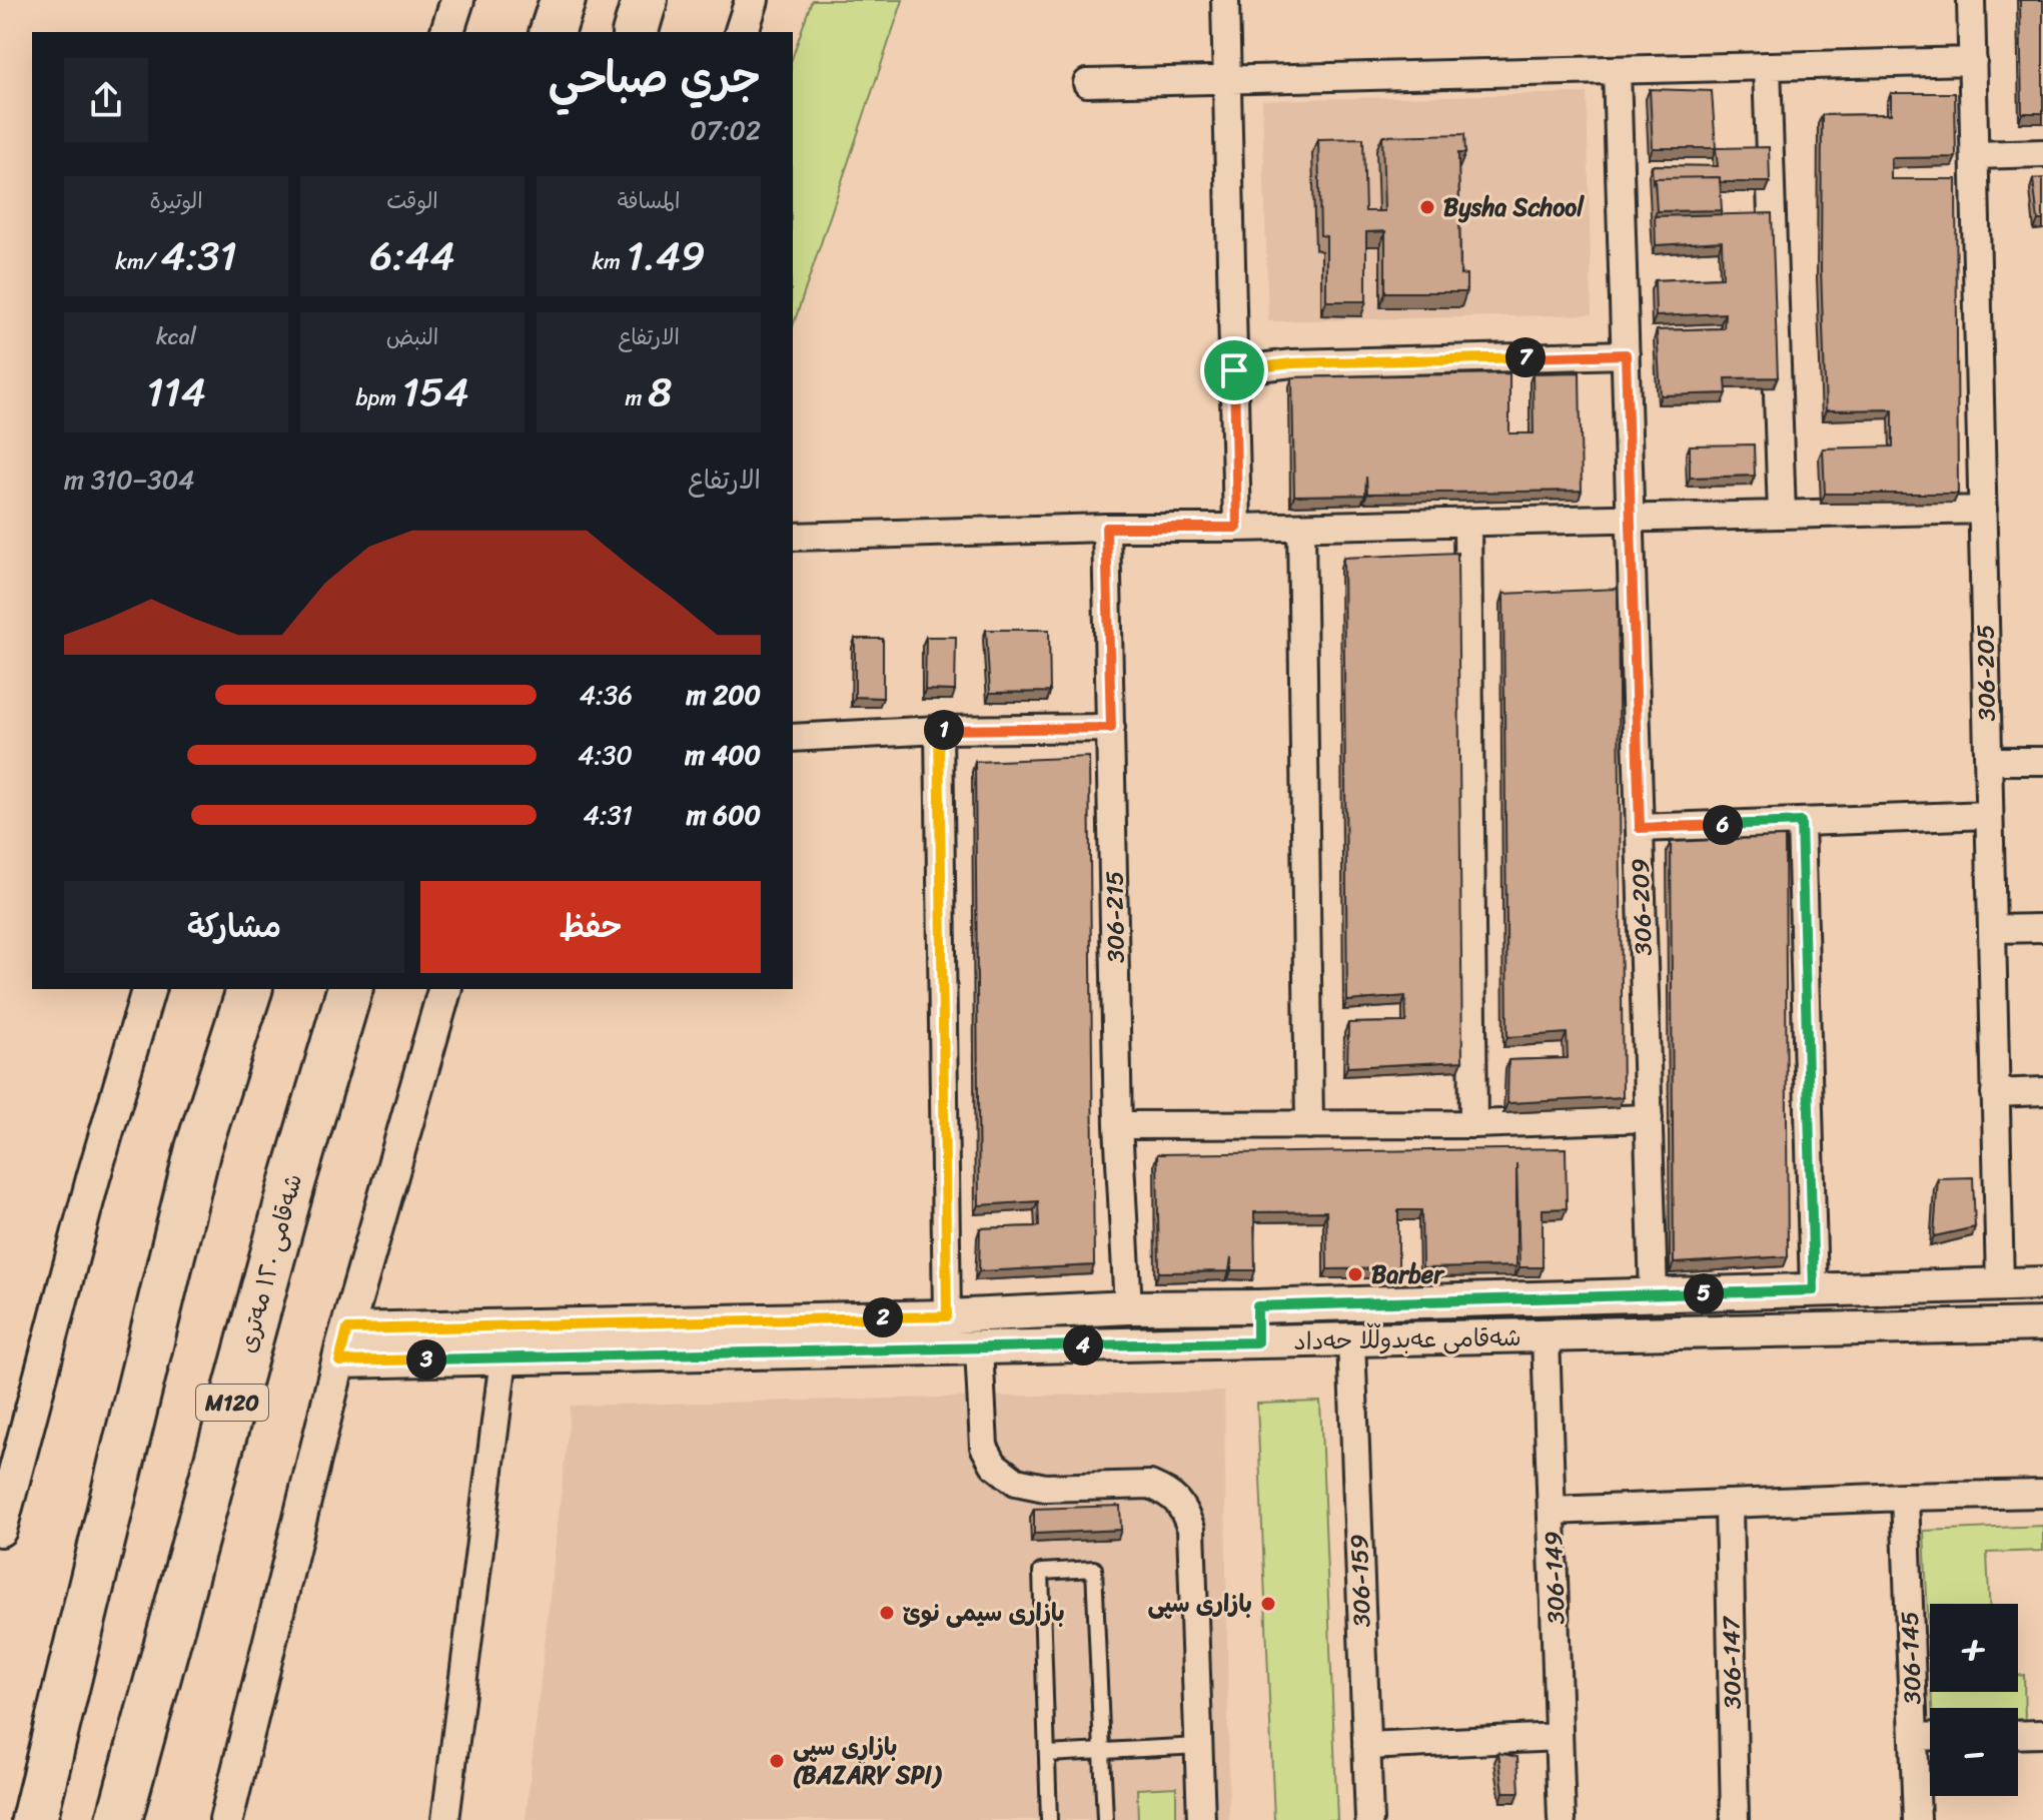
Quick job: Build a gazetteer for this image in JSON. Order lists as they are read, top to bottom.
{
  "streets": {
    "highway": ["شەقامی ١٢٠ مەتری", "M120"],
    "street": [
      "306-205",
      "306-209",
      "306-215",
      "شەقامی عەبدوڵڵا حەداد",
      "306-149",
      "306-159",
      "306-145",
      "306-147"
    ]
  },
  "crossings": [
    ["306-205", "شەقامی عەبدوڵڵا حەداد"],
    ["306-209", "شەقامی عەبدوڵڵا حەداد"],
    ["306-215", "شەقامی عەبدوڵڵا حەداد"],
    ["شەقامی عەبدوڵڵا حەداد", "306-149"],
    ["شەقامی عەبدوڵڵا حەداد", "306-159"]
  ],
  "places": [
    "Bysha School",
    "Barber",
    "بازاری سپی",
    "بازاری سیمی نوێ",
    "بازاڕی سپی (BAZARY SPI)"
  ],
  "page": {
    "heading": ["جري صباحي", "07:02"],
    "stats": [
      ["المسافة", "1.49 km"],
      ["الوقت", "6:44"],
      ["الوتيرة", "4:31 /km"],
      ["الارتفاع", "8 m"],
      ["النبض", "154 bpm"],
      ["kcal", "114"]
    ],
    "pins": [
      "7",
      "1",
      "6",
      "5",
      "2",
      "4",
      "3"
    ],
    "chart": ["الارتفاع", "304–310 m"],
    "list": [
      {
        "name": "200 m",
        "note": "4:36"
      },
      {
        "name": "400 m",
        "note": "4:30"
      },
      {
        "name": "600 m",
        "note": "4:31"
      }
    ],
    "buttons": ["حفظ", "مشاركة"],
    "map_buttons": ["+", "−"]
  }
}
